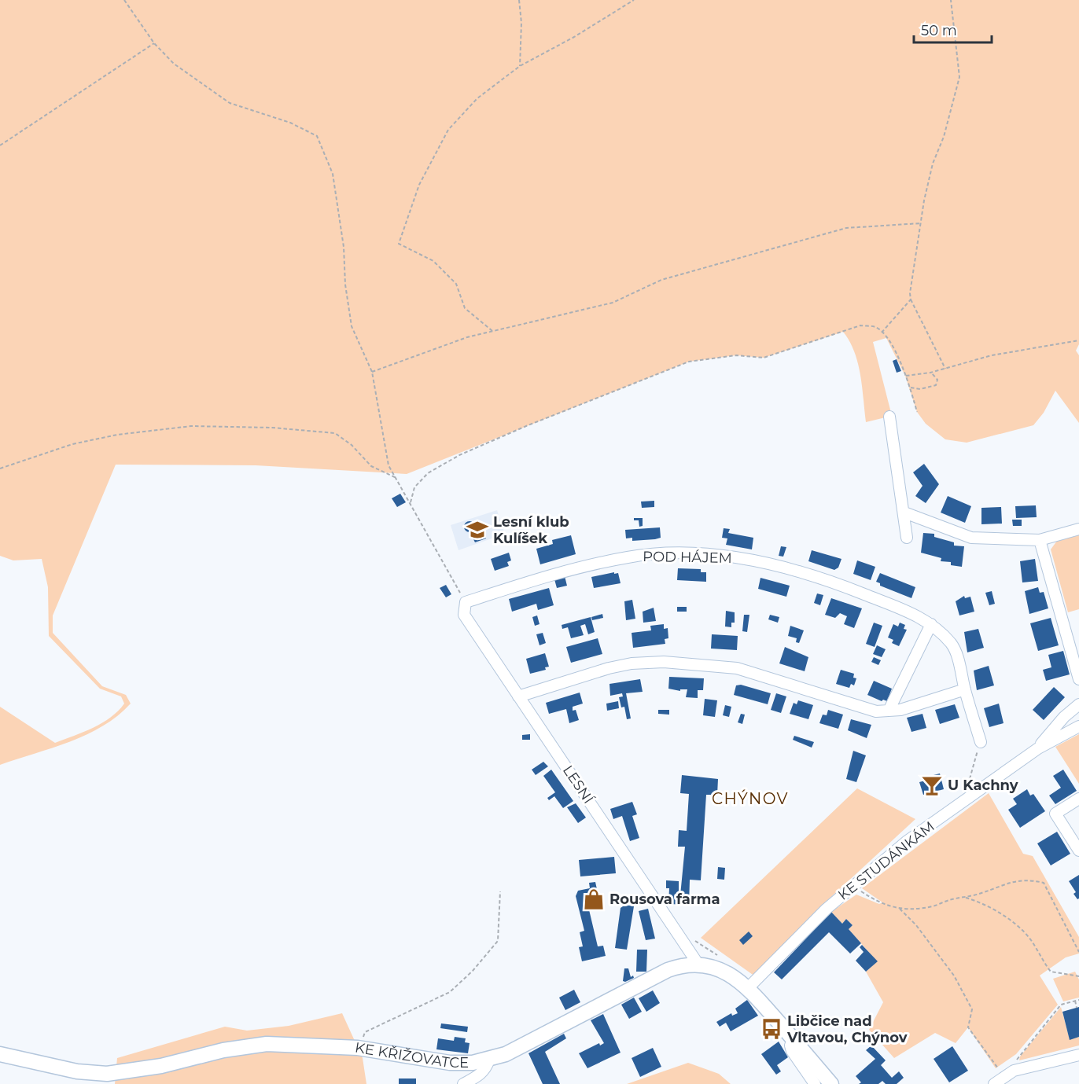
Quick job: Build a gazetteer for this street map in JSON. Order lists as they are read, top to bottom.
{
  "streets": {
    "street": [
      "POD HÁJEM",
      "LESNÍ",
      "KE STUDÁNKÁM",
      "KE KŘIŽOVATCE"
    ]
  },
  "crossings": [
    ["POD HÁJEM", "LESNÍ"],
    ["LESNÍ", "KE KŘIŽOVATCE"]
  ],
  "districts": ["CHÝNOV"],
  "places": {
    "school or university": ["Lesní klub Kulíšek"],
    "bar": ["U Kachny"],
    "shop": ["Rousova farma"],
    "bus stop": ["Libčice nad Vltavou, Chýnov"]
  },
  "scale_bar": "50 m"
}
